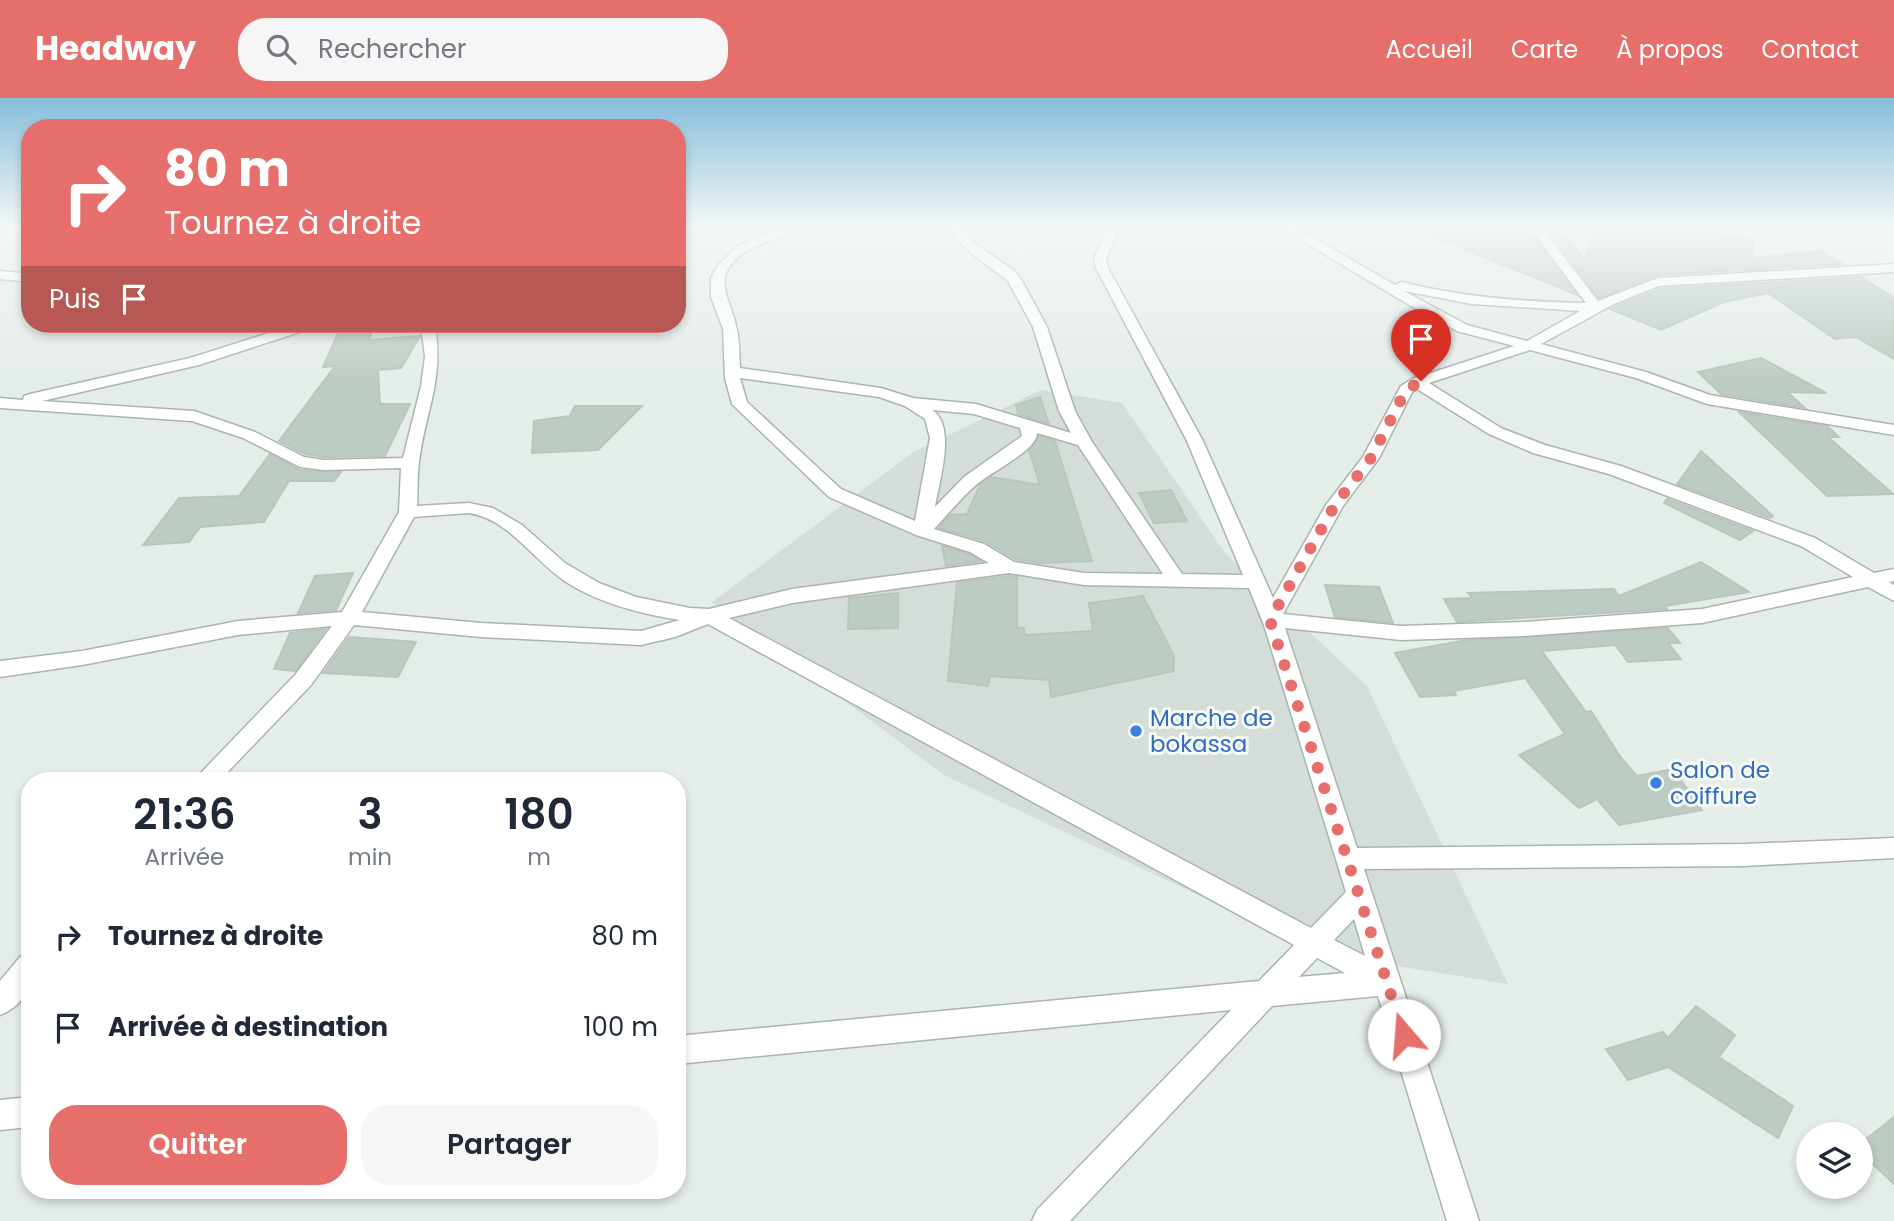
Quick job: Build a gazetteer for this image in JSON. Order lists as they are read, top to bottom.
{
  "places": ["Marche de bokassa", "Salon de coiffure"],
  "page": {
    "header": "Headway",
    "search": "Rechercher",
    "nav": [
      "Accueil",
      "Carte",
      "À propos",
      "Contact"
    ],
    "turn": ["80 m", "Tournez à droite"],
    "then": "Puis",
    "eta": [
      "21:36",
      "Arrivée",
      "3",
      "min",
      "180",
      "m"
    ],
    "list": [
      {
        "name": "Tournez à droite",
        "value": "80 m"
      },
      {
        "name": "Arrivée à destination",
        "value": "100 m"
      }
    ],
    "buttons": ["Quitter", "Partager"]
  }
}
